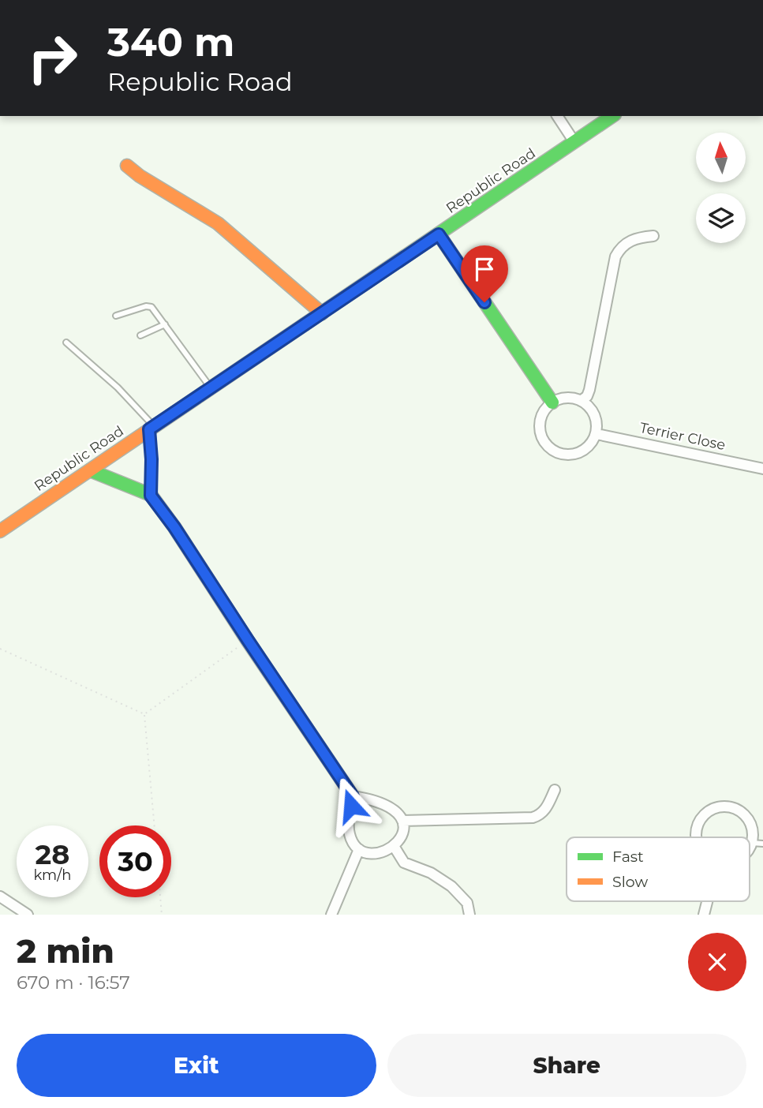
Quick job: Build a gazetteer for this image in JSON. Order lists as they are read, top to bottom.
{
  "streets": {
    "street": ["Republic Road", "Terrier Close"]
  },
  "legend": ["Fast", "Slow"],
  "north": "top",
  "page": {
    "turn": ["340 m", "Republic Road"],
    "speed": "28 km/h",
    "limit": "30",
    "heading": ["2 min", "670 m · 16:57"],
    "buttons": ["Exit", "Share"]
  }
}
